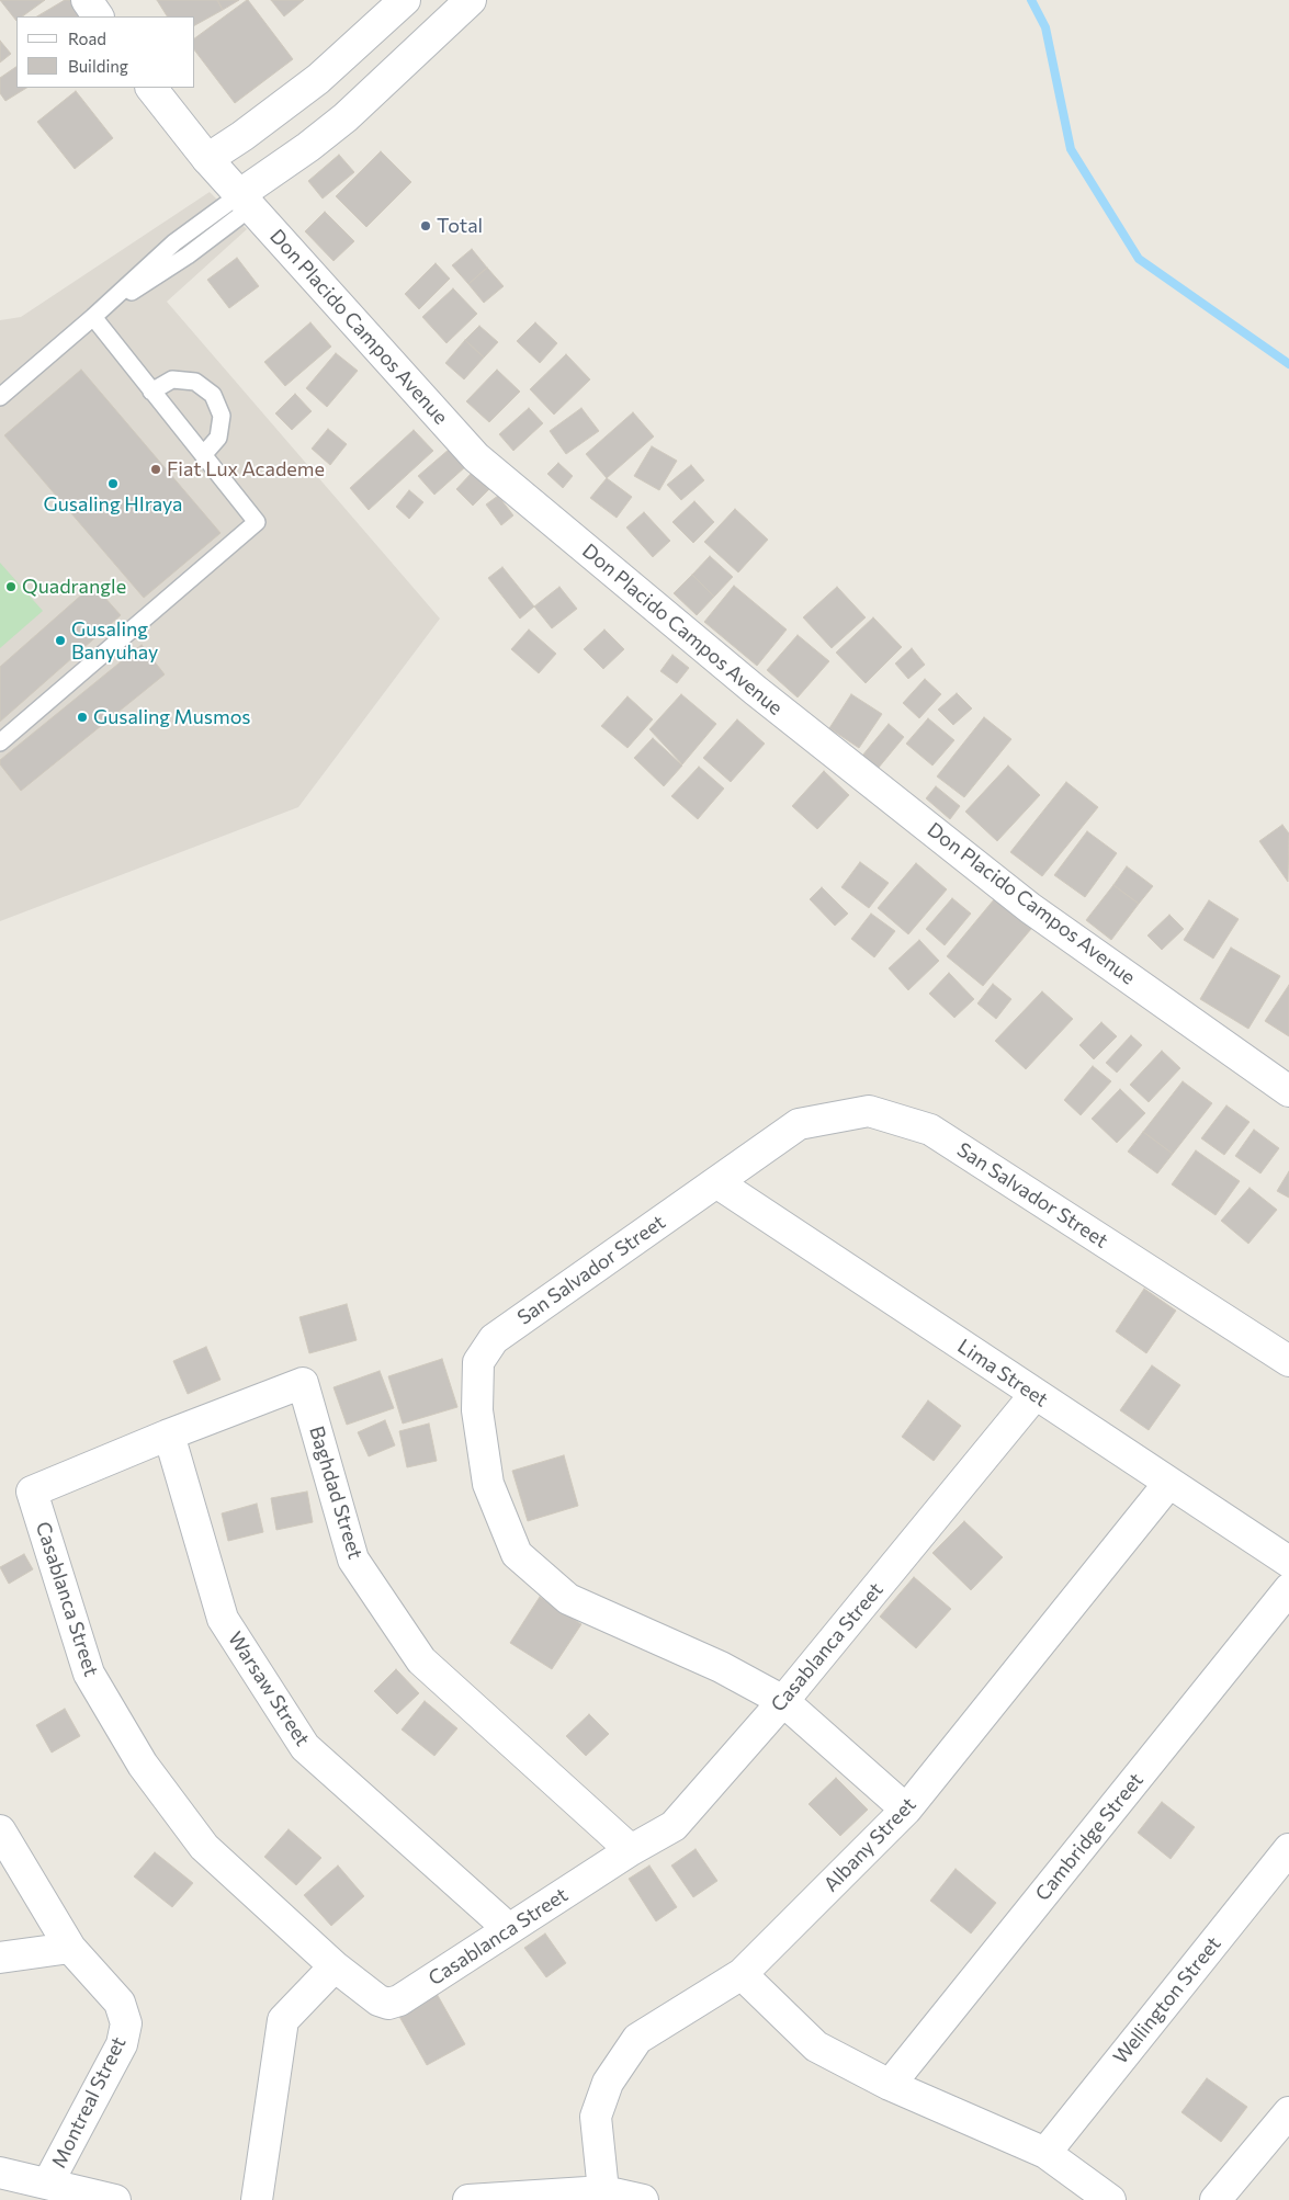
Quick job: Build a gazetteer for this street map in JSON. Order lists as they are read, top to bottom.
{
  "streets": {
    "street": [
      "Don Placido Campos Avenue",
      "San Salvador Street",
      "Lima Street",
      "Baghdad Street",
      "Casablanca Street",
      "Warsaw Street",
      "Cambridge Street",
      "Albany Street",
      "Wellington Street",
      "Montreal Street"
    ]
  },
  "crossings": [
    ["San Salvador Street", "Lima Street"],
    ["San Salvador Street", "Casablanca Street"],
    ["San Salvador Street", "Albany Street"],
    ["Lima Street", "Casablanca Street"],
    ["Lima Street", "Albany Street"],
    ["Baghdad Street", "Casablanca Street"],
    ["Baghdad Street", "Warsaw Street"],
    ["Casablanca Street", "Warsaw Street"]
  ],
  "places": [
    "Total",
    "Fiat Lux Academe",
    "Gusaling HIraya",
    "Quadrangle",
    "Gusaling Banyuhay",
    "Gusaling Musmos"
  ],
  "legend": ["Road", "Building"]
}
